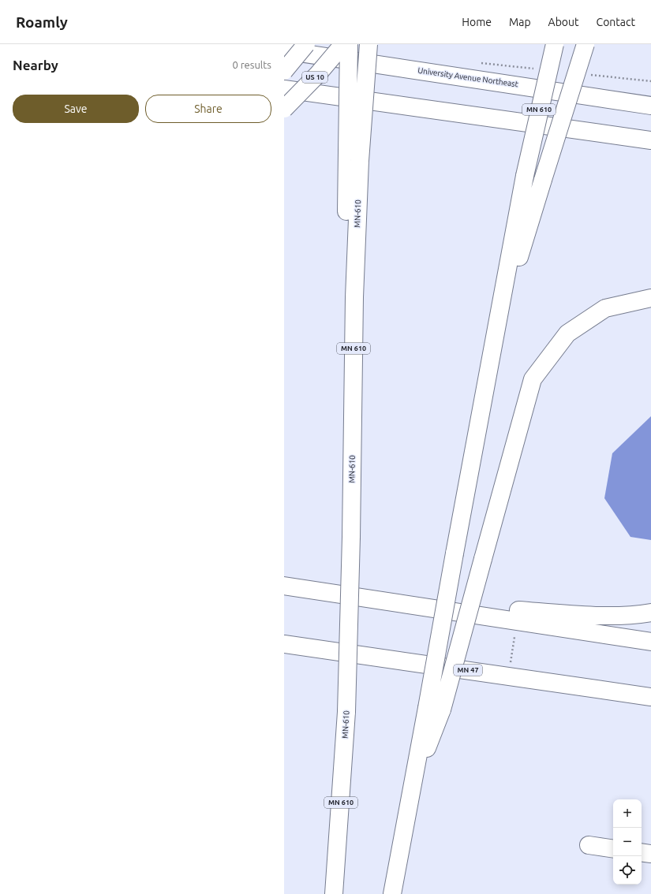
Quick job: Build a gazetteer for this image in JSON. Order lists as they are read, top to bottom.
{
  "streets": {
    "main road": [
      "US 10",
      "University Avenue Northeast",
      "MN 610",
      "MN-610",
      "MN 47"
    ]
  },
  "page": {
    "header": "Roamly",
    "nav": [
      "Home",
      "Map",
      "About",
      "Contact"
    ],
    "heading": ["Nearby", "0 results"],
    "buttons": ["Save", "Share"],
    "map_buttons": ["+", "−"]
  }
}
